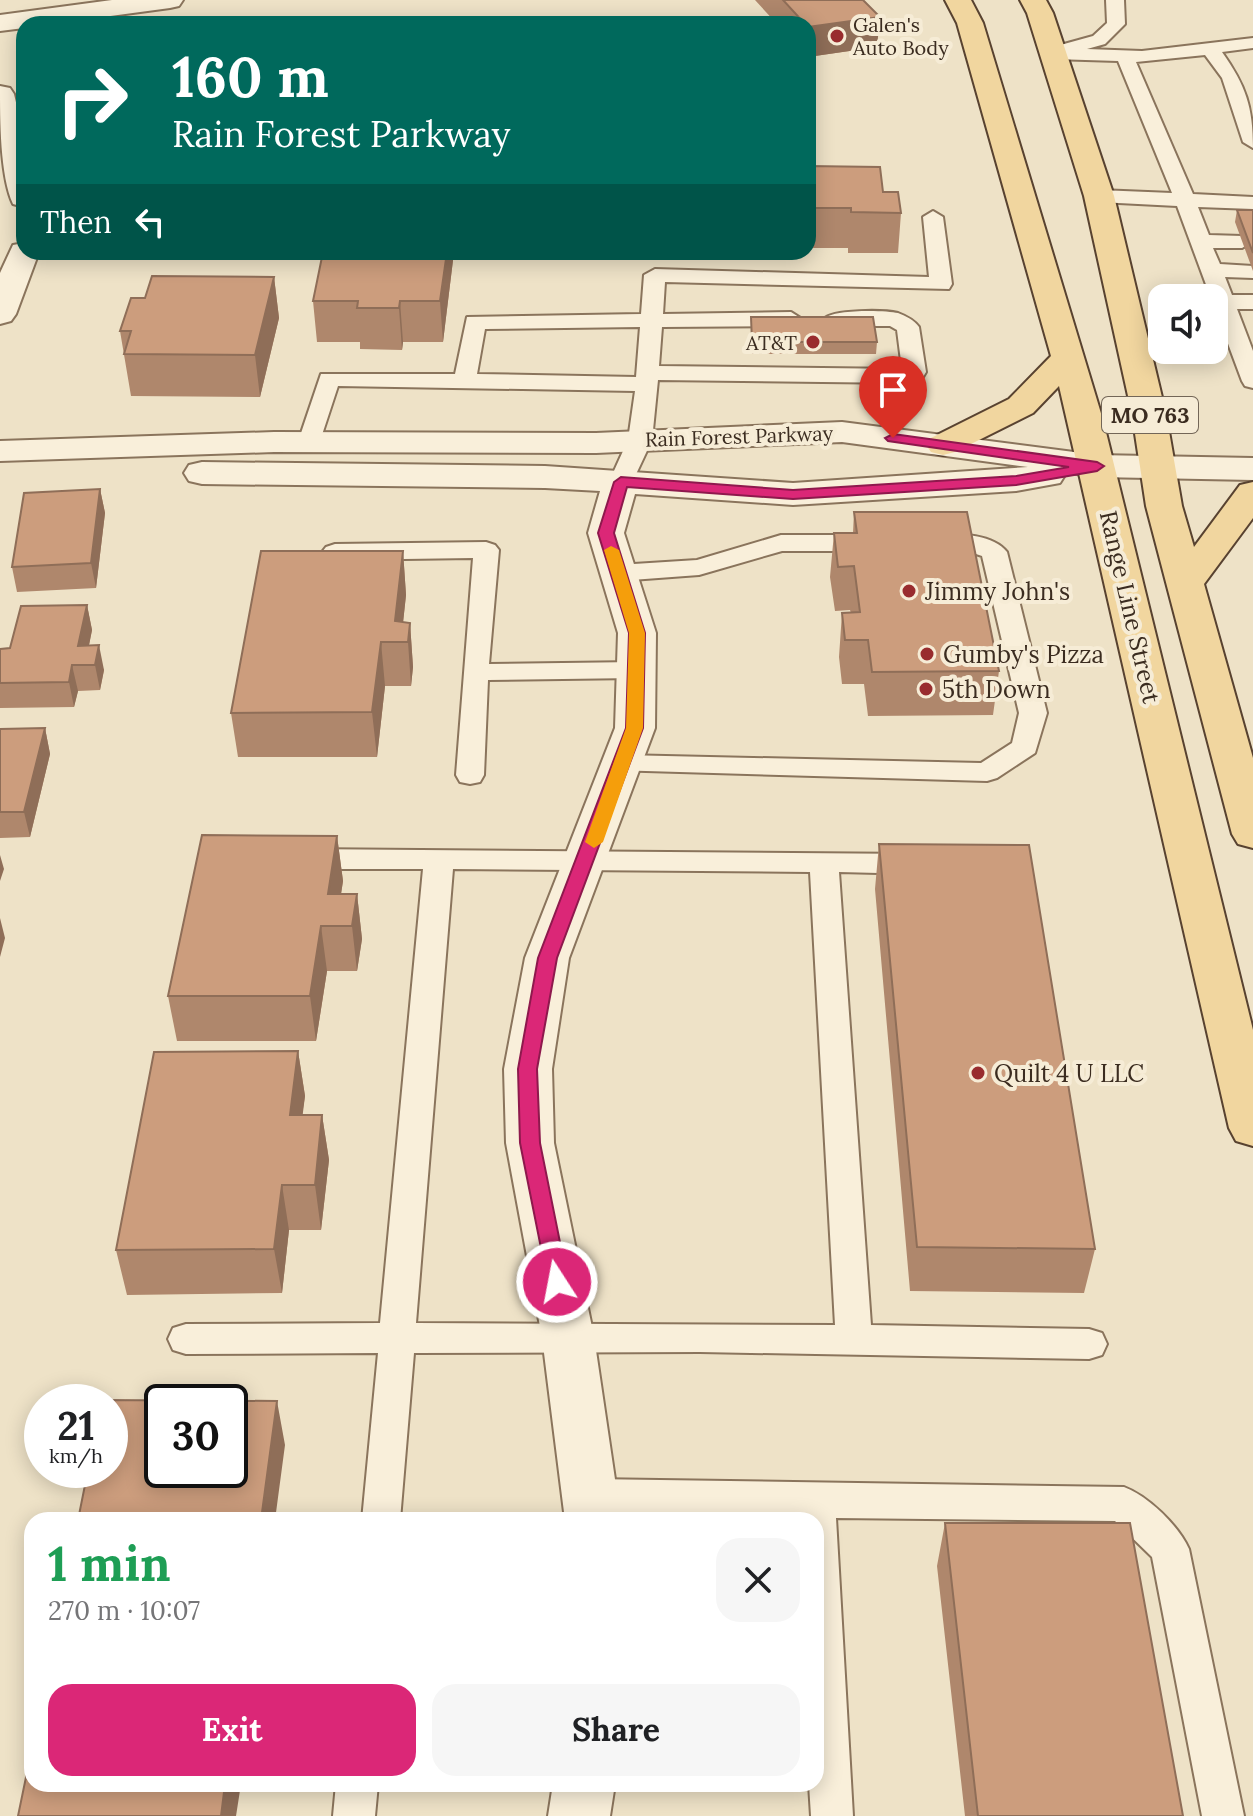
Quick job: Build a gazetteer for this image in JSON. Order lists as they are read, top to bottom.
{
  "streets": {
    "main road": ["MO 763", "Range Line Street"],
    "street": ["Rain Forest Parkway"]
  },
  "crossings": [
    ["Rain Forest Parkway", "Range Line Street"]
  ],
  "places": [
    "Galen's Auto Body",
    "AT&T",
    "Jimmy John's",
    "Gumby's Pizza",
    "5th Down",
    "Quilt 4 U LLC"
  ],
  "page": {
    "turn": ["160 m", "Rain Forest Parkway"],
    "then": "Then",
    "speed": "21 km/h",
    "limit": "30",
    "heading": ["1 min", "270 m · 10:07"],
    "buttons": ["Exit", "Share"]
  }
}
